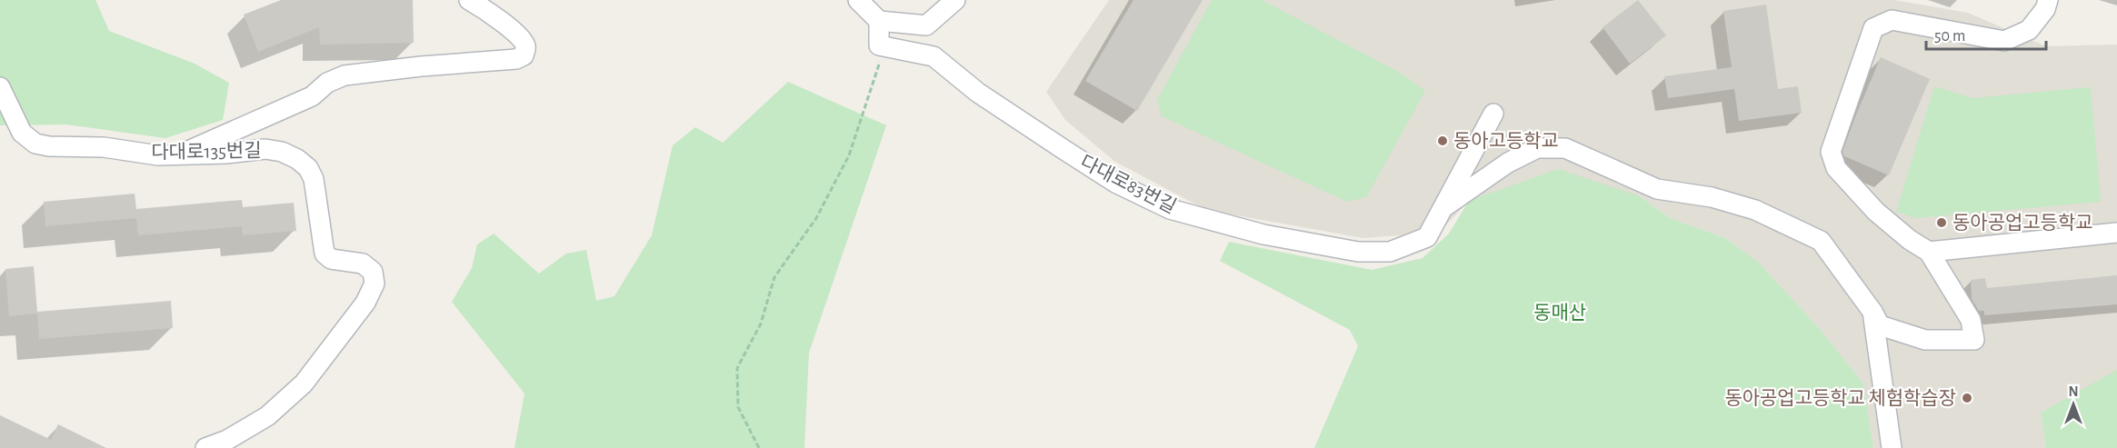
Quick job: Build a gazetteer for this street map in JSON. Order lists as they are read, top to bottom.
{
  "streets": {
    "street": ["다대로135번길", "다대로83번길"]
  },
  "parks": ["동매산"],
  "places": ["동아고등학교", "동아공업고등학교", "동아공업고등학교 체험학습장"],
  "scale_bar": "50 m",
  "north": "top"
}
